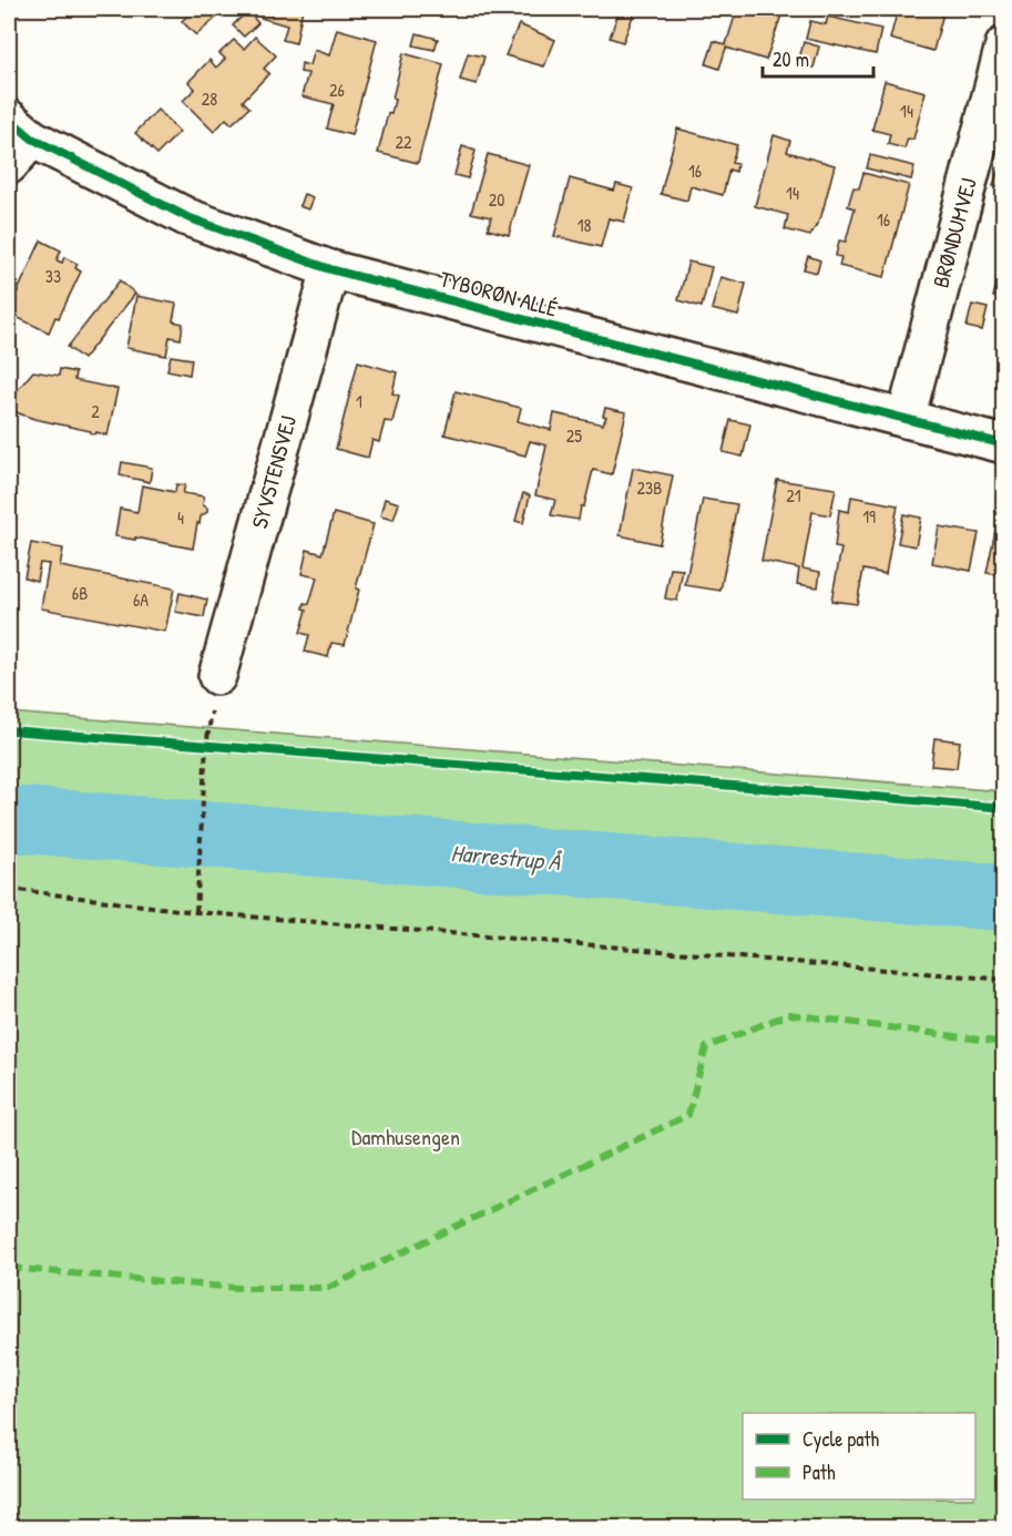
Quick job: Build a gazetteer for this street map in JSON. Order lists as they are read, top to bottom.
{
  "streets": {
    "street": ["BRØNDUMVEJ", "TYBORØN ALLÉ", "SYVSTENSVEJ"]
  },
  "crossings": [
    ["BRØNDUMVEJ", "TYBORØN ALLÉ"],
    ["TYBORØN ALLÉ", "SYVSTENSVEJ"]
  ],
  "water": ["Harrestrup Å"],
  "parks": ["Damhusengen"],
  "house_numbers": [
    "26",
    "28",
    "14",
    "22",
    "16",
    "14",
    "20",
    "16",
    "18",
    "33",
    "1",
    "2",
    "25",
    "23B",
    "21",
    "19",
    "4",
    "6B",
    "6A"
  ],
  "legend": ["Cycle path", "Path"],
  "scale_bar": "20 m"
}
